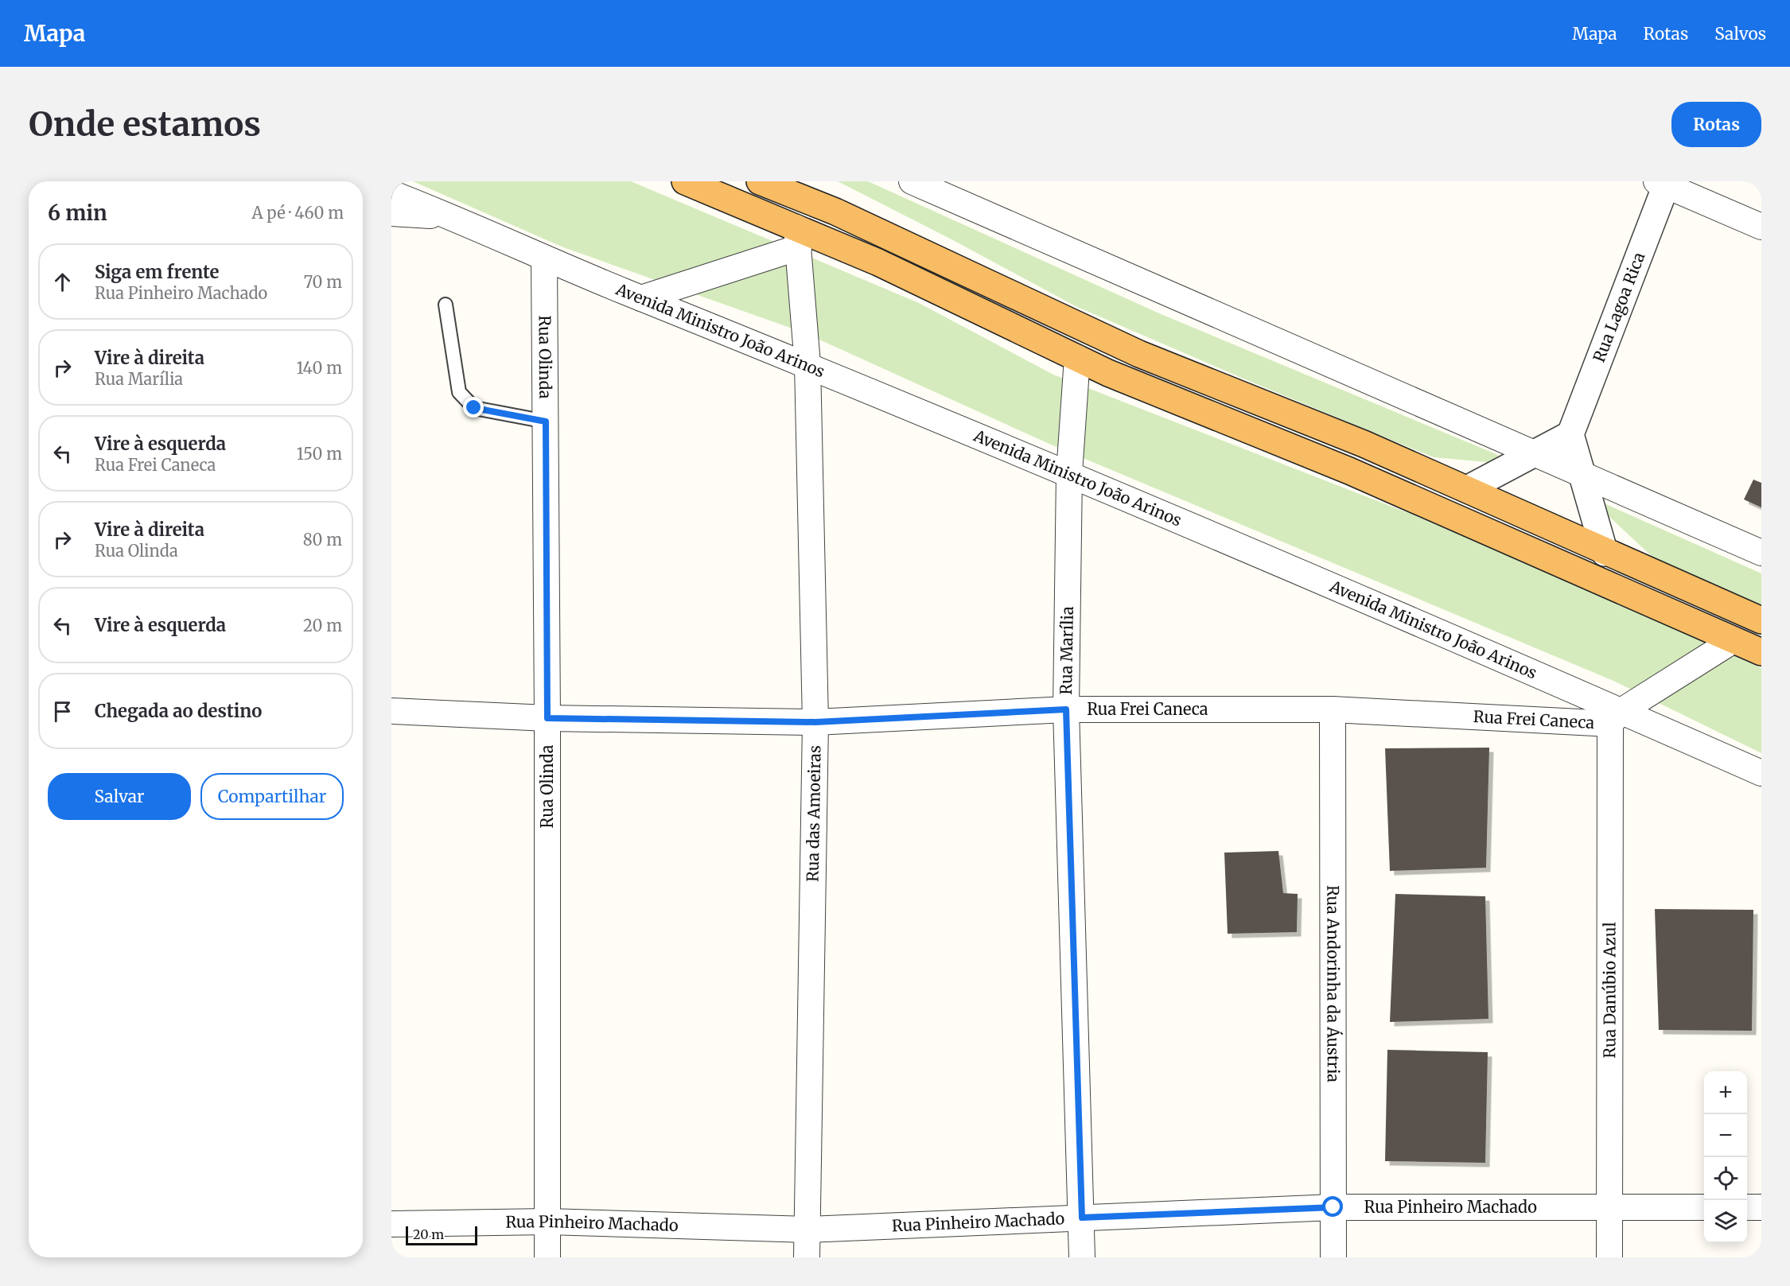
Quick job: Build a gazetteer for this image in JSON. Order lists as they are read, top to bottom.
{
  "streets": {
    "street": [
      "Rua Lagoa Rica",
      "Avenida Ministro João Arinos",
      "Rua Olinda",
      "Rua Marília",
      "Rua Frei Caneca",
      "Rua das Amoeiras",
      "Rua Andorinha da Áustria",
      "Rua Danúbio Azul",
      "Rua Pinheiro Machado"
    ]
  },
  "crossings": [
    ["Avenida Ministro João Arinos", "Rua Olinda"],
    ["Avenida Ministro João Arinos", "Rua Marília"],
    ["Avenida Ministro João Arinos", "Rua Frei Caneca"],
    ["Avenida Ministro João Arinos", "Rua das Amoeiras"],
    ["Avenida Ministro João Arinos", "Rua Danúbio Azul"],
    ["Rua Olinda", "Rua Frei Caneca"],
    ["Rua Olinda", "Rua Pinheiro Machado"],
    ["Rua Marília", "Rua Frei Caneca"],
    ["Rua Marília", "Rua Pinheiro Machado"],
    ["Rua Frei Caneca", "Rua das Amoeiras"],
    ["Rua Frei Caneca", "Rua Andorinha da Áustria"],
    ["Rua Frei Caneca", "Rua Danúbio Azul"],
    ["Rua das Amoeiras", "Rua Pinheiro Machado"],
    ["Rua Andorinha da Áustria", "Rua Pinheiro Machado"],
    ["Rua Danúbio Azul", "Rua Pinheiro Machado"]
  ],
  "scale_bar": "20 m",
  "page": {
    "header": "Mapa",
    "nav": ["Mapa", "Rotas", "Salvos"],
    "buttons": [
      "Rotas",
      ["Salvar", "Compartilhar"]
    ],
    "title": "Onde estamos",
    "heading": ["6 min", "A pé · 460 m"],
    "list": [
      ["Siga em frente", "Rua Pinheiro Machado", "70 m"],
      ["Vire à direita", "Rua Marília", "140 m"],
      ["Vire à esquerda", "Rua Frei Caneca", "150 m"],
      ["Vire à direita", "Rua Olinda", "80 m"],
      ["Vire à esquerda", "20 m"],
      "Chegada ao destino"
    ],
    "map_buttons": ["+", "−"],
    "scale": "20 m"
  }
}
